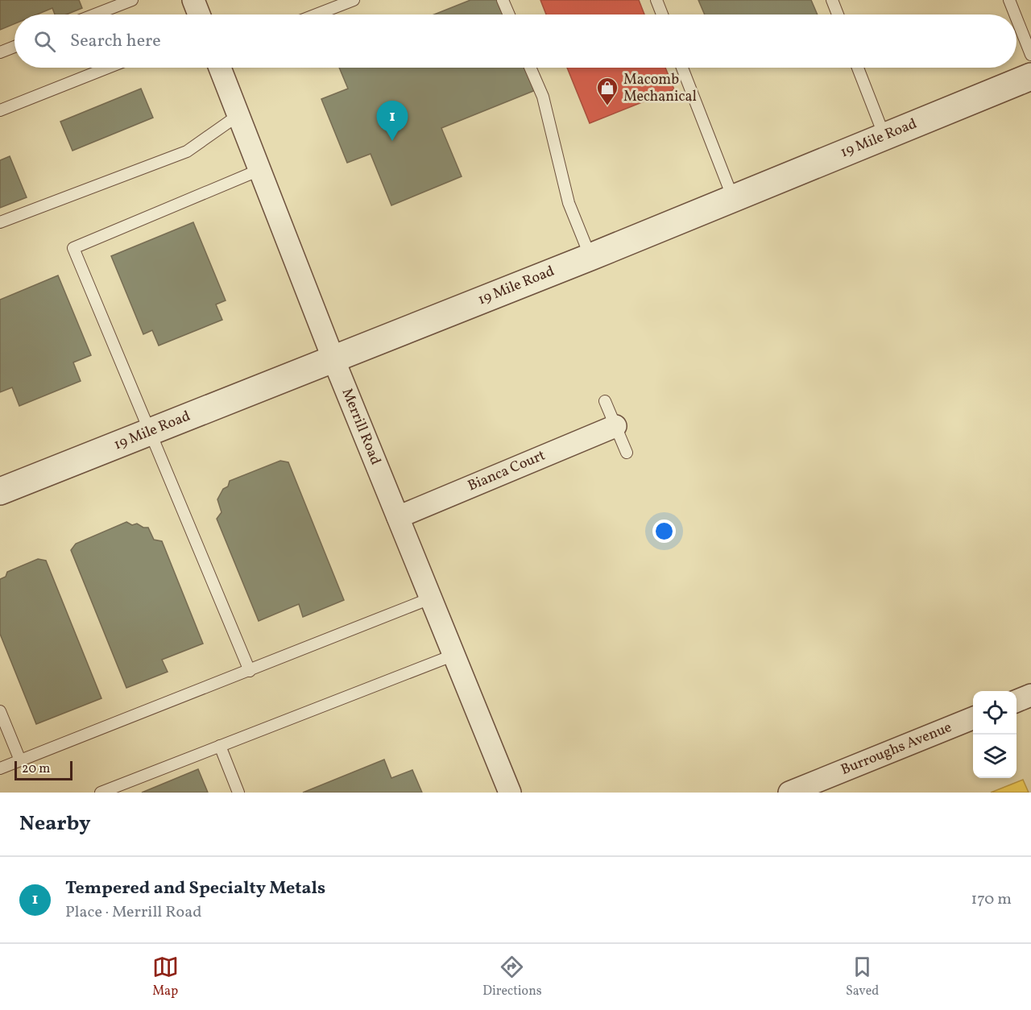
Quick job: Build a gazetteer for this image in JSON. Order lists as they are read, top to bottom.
{
  "streets": {
    "street": [
      "19 Mile Road",
      "Merrill Road",
      "Bianca Court",
      "Burroughs Avenue"
    ]
  },
  "crossings": [
    ["19 Mile Road", "Merrill Road"],
    ["Merrill Road", "Bianca Court"]
  ],
  "places": {
    "shop": ["Macomb Mechanical"]
  },
  "scale_bar": "20 m",
  "page": {
    "search": "Search here",
    "pins": "1",
    "scale": "20 m",
    "heading": "Nearby",
    "list": [
      {
        "mark": "1",
        "name": "Tempered and Specialty Metals",
        "note": "Place · Merrill Road",
        "value": "170 m"
      }
    ],
    "nav": ["Map", "Directions", "Saved"]
  }
}
